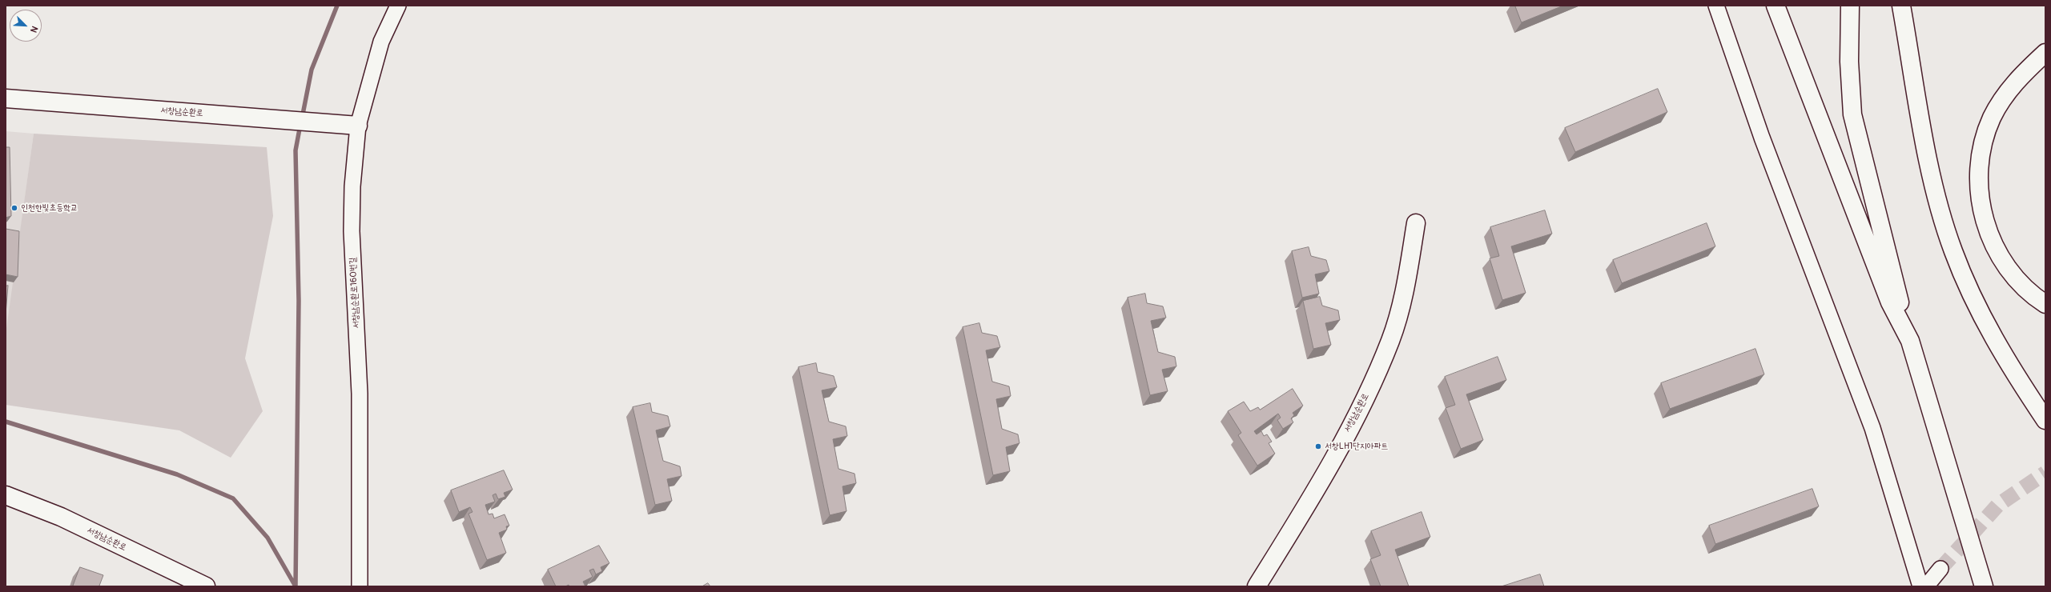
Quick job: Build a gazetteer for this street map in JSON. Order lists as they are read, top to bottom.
{
  "streets": {
    "main road": ["서창남순환로"],
    "street": ["서창남순환로160번길"]
  },
  "crossings": [
    ["서창남순환로", "서창남순환로160번길"]
  ],
  "places": ["인천한빛초등학교", "서창LH1단지아파트"],
  "north": "bottom right"
}
